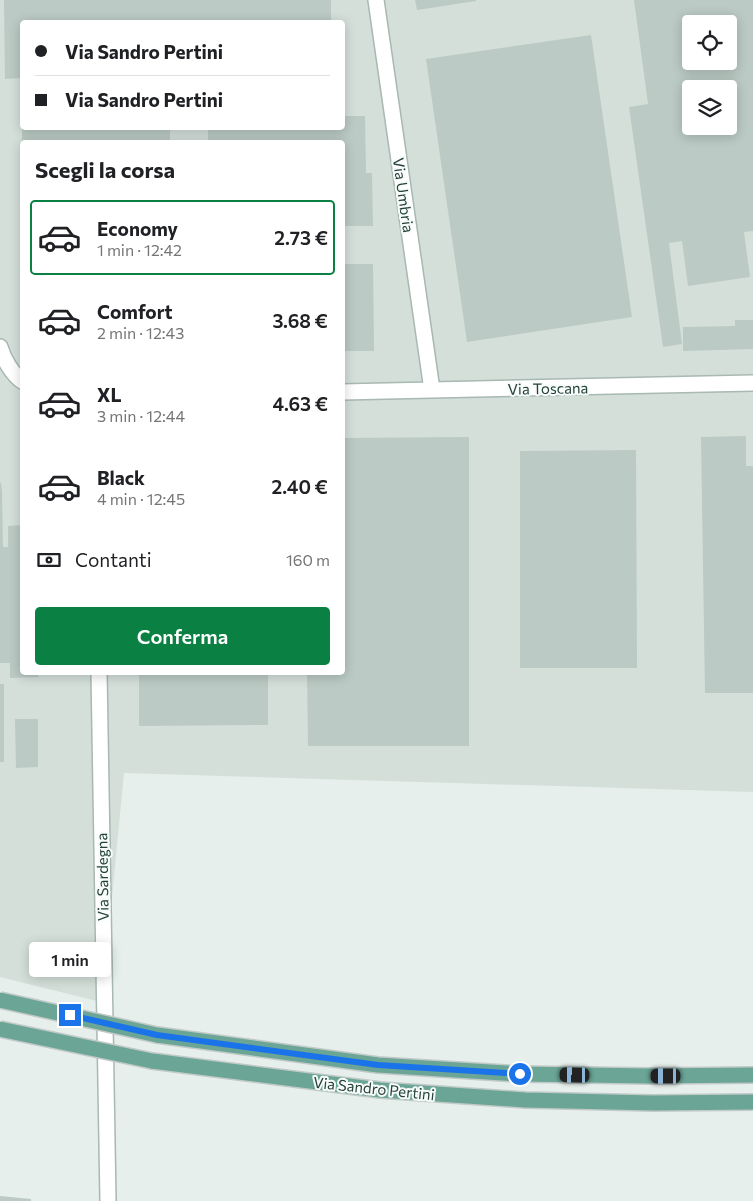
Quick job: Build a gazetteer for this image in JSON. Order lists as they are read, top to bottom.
{
  "streets": {
    "main road": ["Via Sandro Pertini"],
    "street": ["Via Umbria", "Via Toscana", "Via Sardegna"]
  },
  "crossings": [
    ["Via Umbria", "Via Toscana"]
  ],
  "page": {
    "banner": ["Via Sandro Pertini", "Via Sandro Pertini"],
    "heading": "Scegli la corsa",
    "list": [
      {
        "name": "Economy",
        "note": "1 min · 12:42",
        "value": "2.73 €"
      },
      {
        "name": "Comfort",
        "note": "2 min · 12:43",
        "value": "3.68 €"
      },
      {
        "name": "XL",
        "note": "3 min · 12:44",
        "value": "4.63 €"
      },
      {
        "name": "Black",
        "note": "4 min · 12:45",
        "value": "2.40 €"
      }
    ],
    "pay": ["Contanti", "160 m"],
    "buttons": "Conferma",
    "bubble": "1 min"
  }
}
